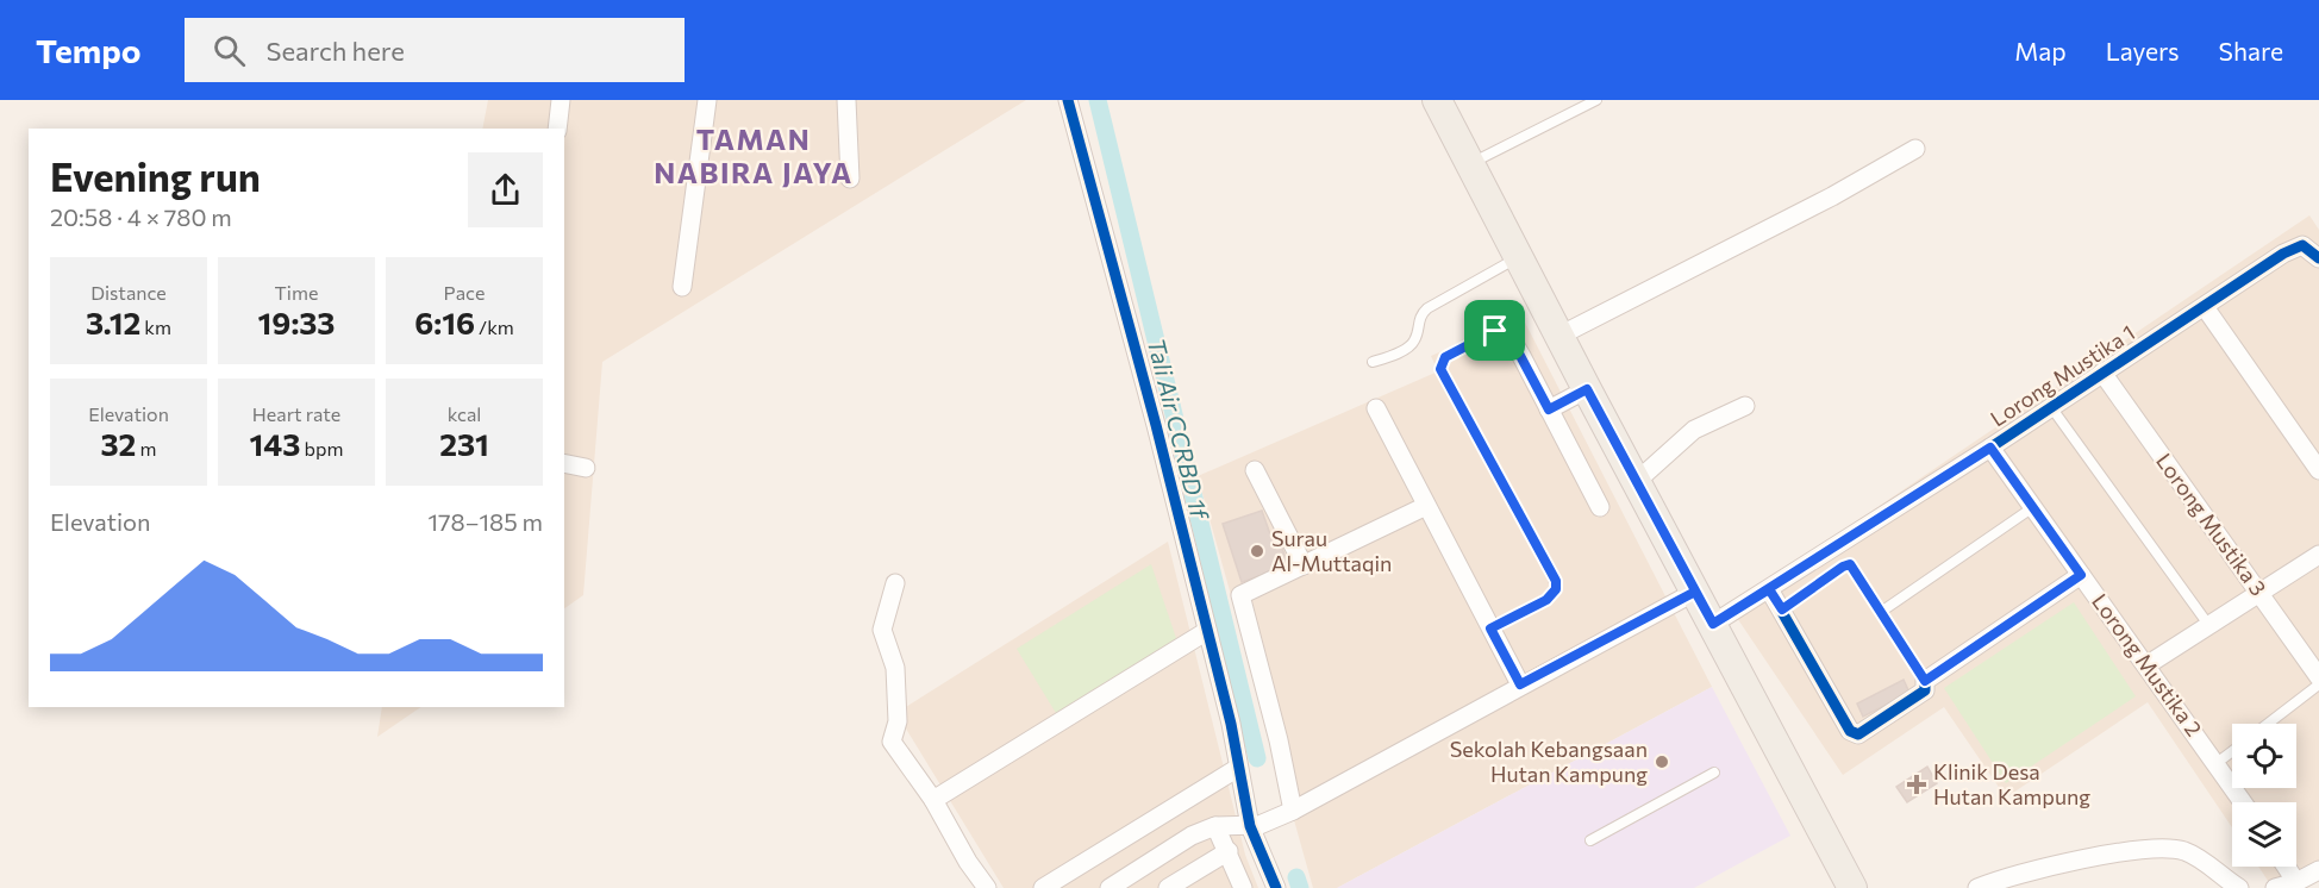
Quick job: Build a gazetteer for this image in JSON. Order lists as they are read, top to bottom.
{
  "streets": {
    "street": ["Lorong Mustika 1", "Lorong Mustika 3", "Lorong Mustika 2"]
  },
  "crossings": [
    ["Lorong Mustika 1", "Lorong Mustika 3"],
    ["Lorong Mustika 1", "Lorong Mustika 2"]
  ],
  "districts": ["TAMAN NABIRA JAYA"],
  "water": ["Tali Air CCRBD 1f"],
  "places": {
    "other": ["Surau Al-Muttaqin", "Sekolah Kebangsaan Hutan Kampung"],
    "health": ["Klinik Desa Hutan Kampung"]
  },
  "page": {
    "header": "Tempo",
    "search": "Search here",
    "nav": ["Map", "Layers", "Share"],
    "heading": ["Evening run", "20:58 · 4 × 780 m"],
    "stats": [
      ["Distance", "3.12 km"],
      ["Time", "19:33"],
      ["Pace", "6:16 /km"],
      ["Elevation", "32 m"],
      ["Heart rate", "143 bpm"],
      ["kcal", "231"]
    ],
    "chart": ["Elevation", "178–185 m"]
  }
}
